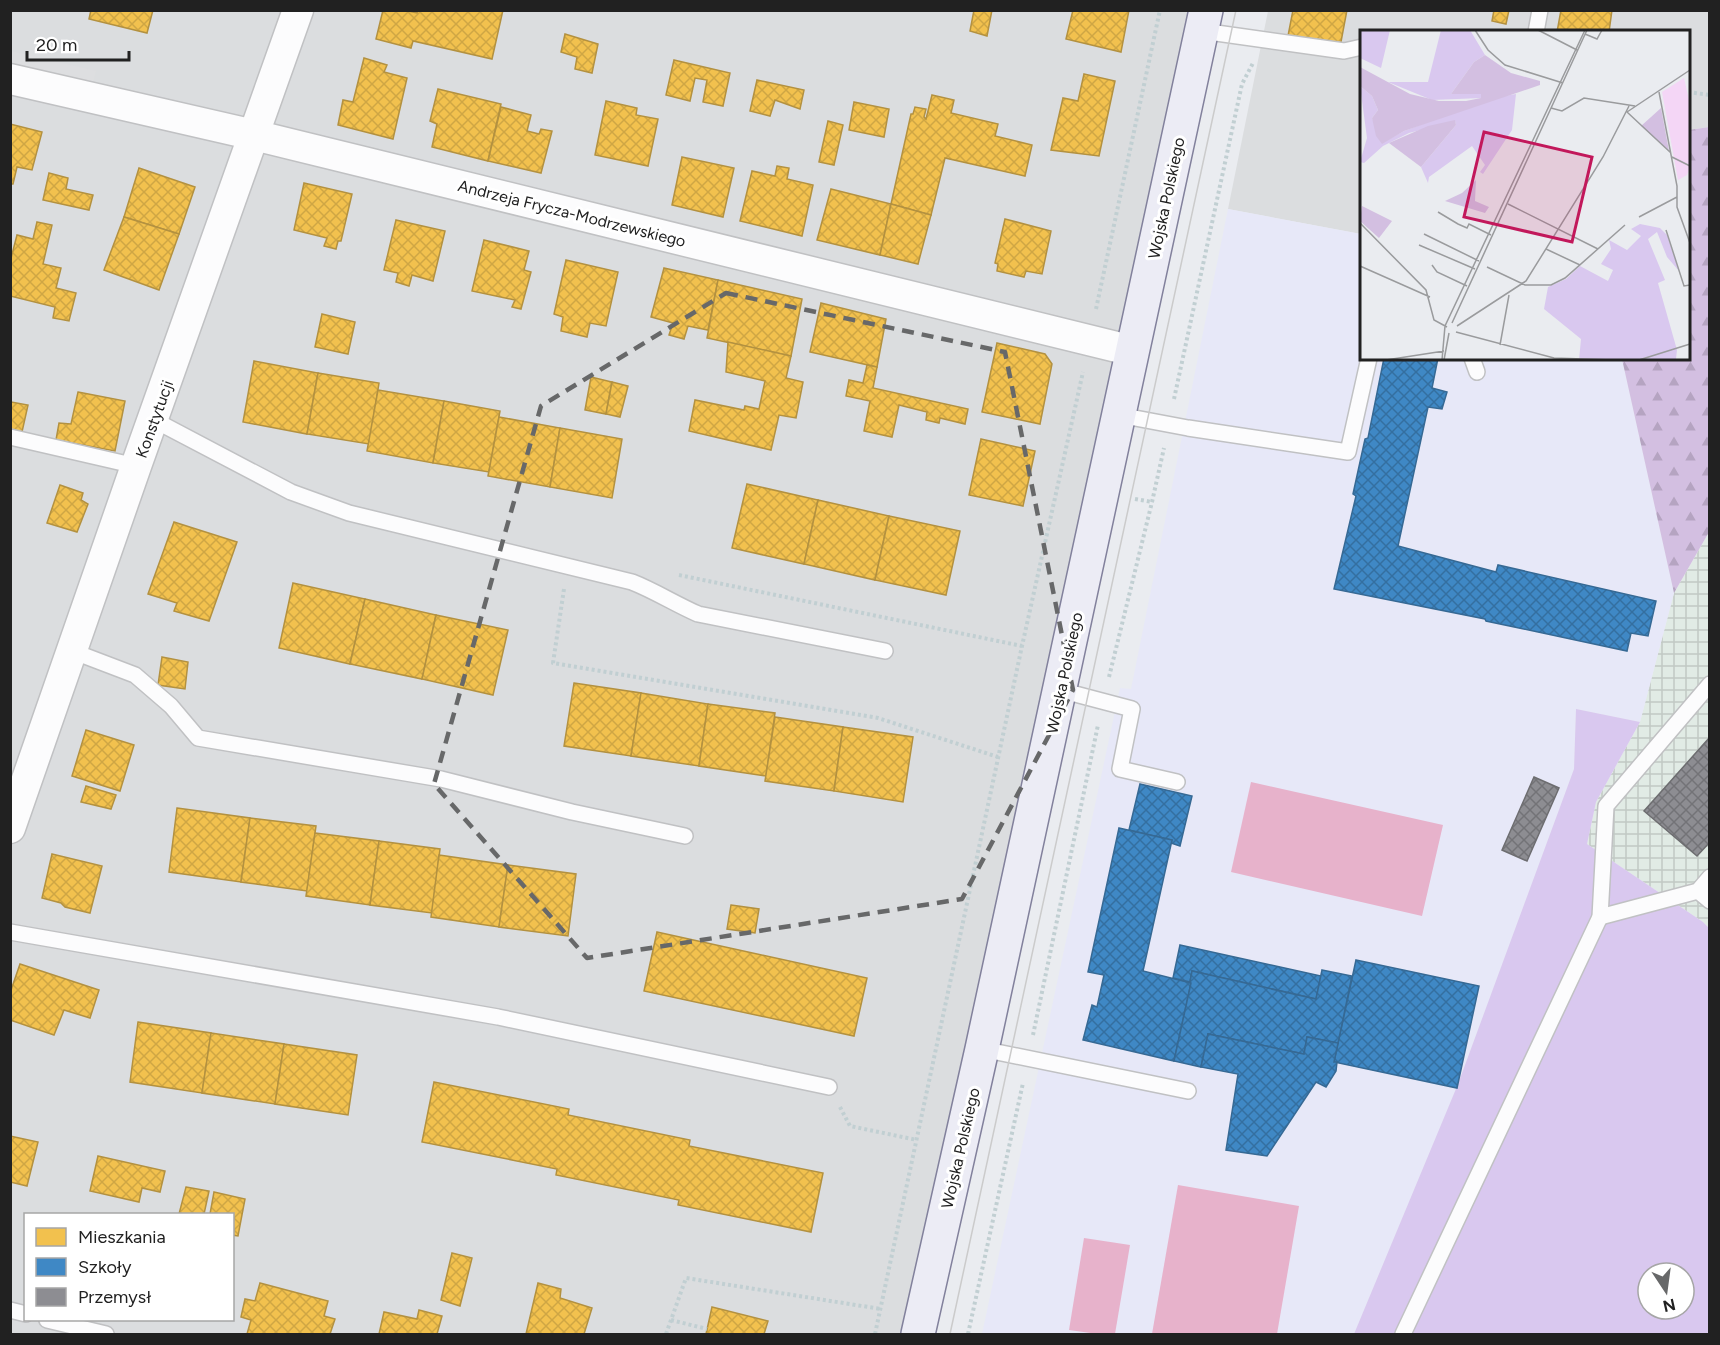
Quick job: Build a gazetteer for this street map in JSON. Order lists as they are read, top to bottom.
{
  "streets": {
    "main road": ["Wojska Polskiego"],
    "street": ["Andrzeja Frycza-Modrzewskiego", "Konstytucji"]
  },
  "crossings": [
    ["Wojska Polskiego", "Andrzeja Frycza-Modrzewskiego"],
    ["Andrzeja Frycza-Modrzewskiego", "Konstytucji"]
  ],
  "legend": ["Mieszkania", "Szkoły", "Przemysł"],
  "scale_bar": "20 m",
  "north": "bottom"
}
